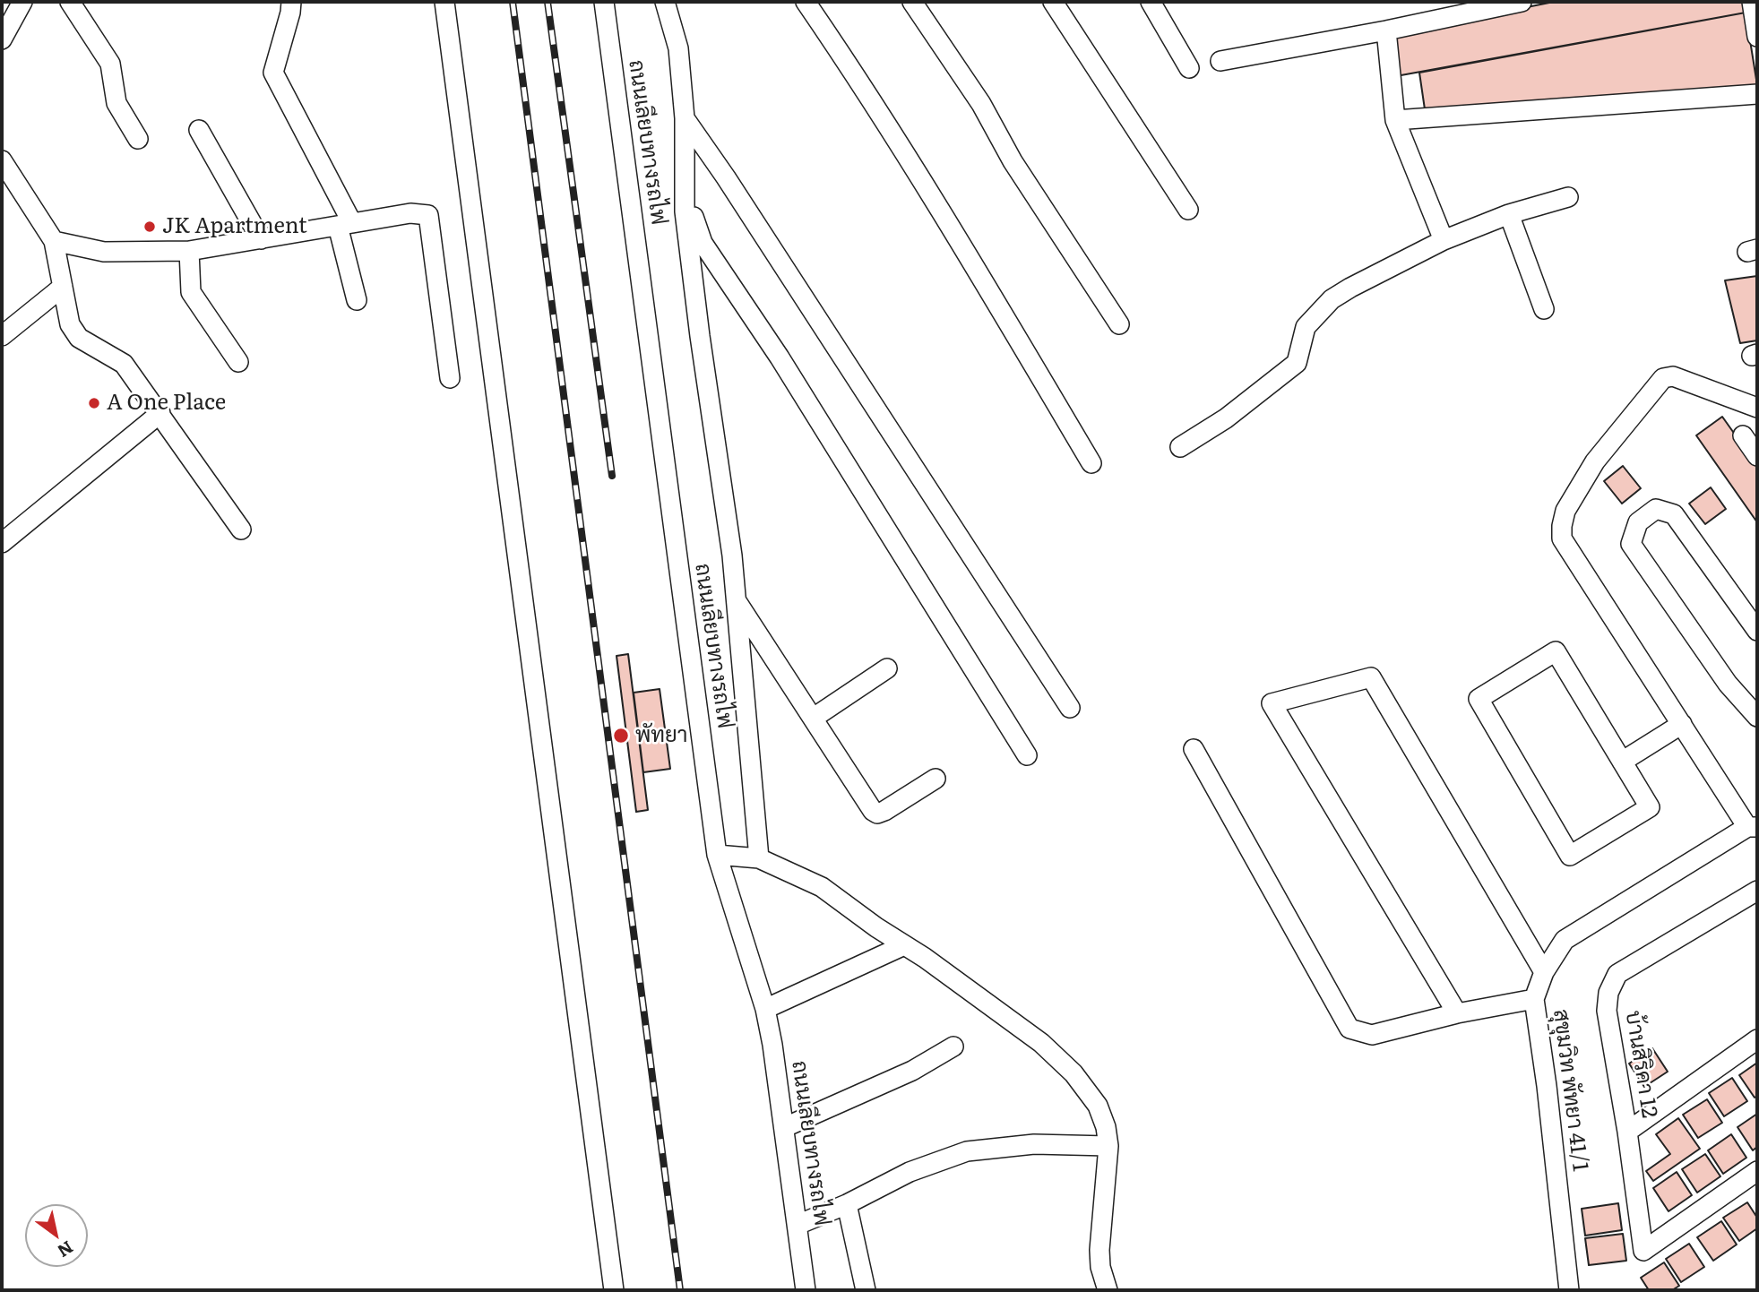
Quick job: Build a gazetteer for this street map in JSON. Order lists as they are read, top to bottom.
{
  "streets": {
    "street": ["ถนนเลียบทางรถไฟ", "บ้านสิริคา 12", "สุขุมวิท พัทยา 41/1"]
  },
  "places": ["JK Apartment", "A One Place", "พัทยา"],
  "north": "bottom right"
}
